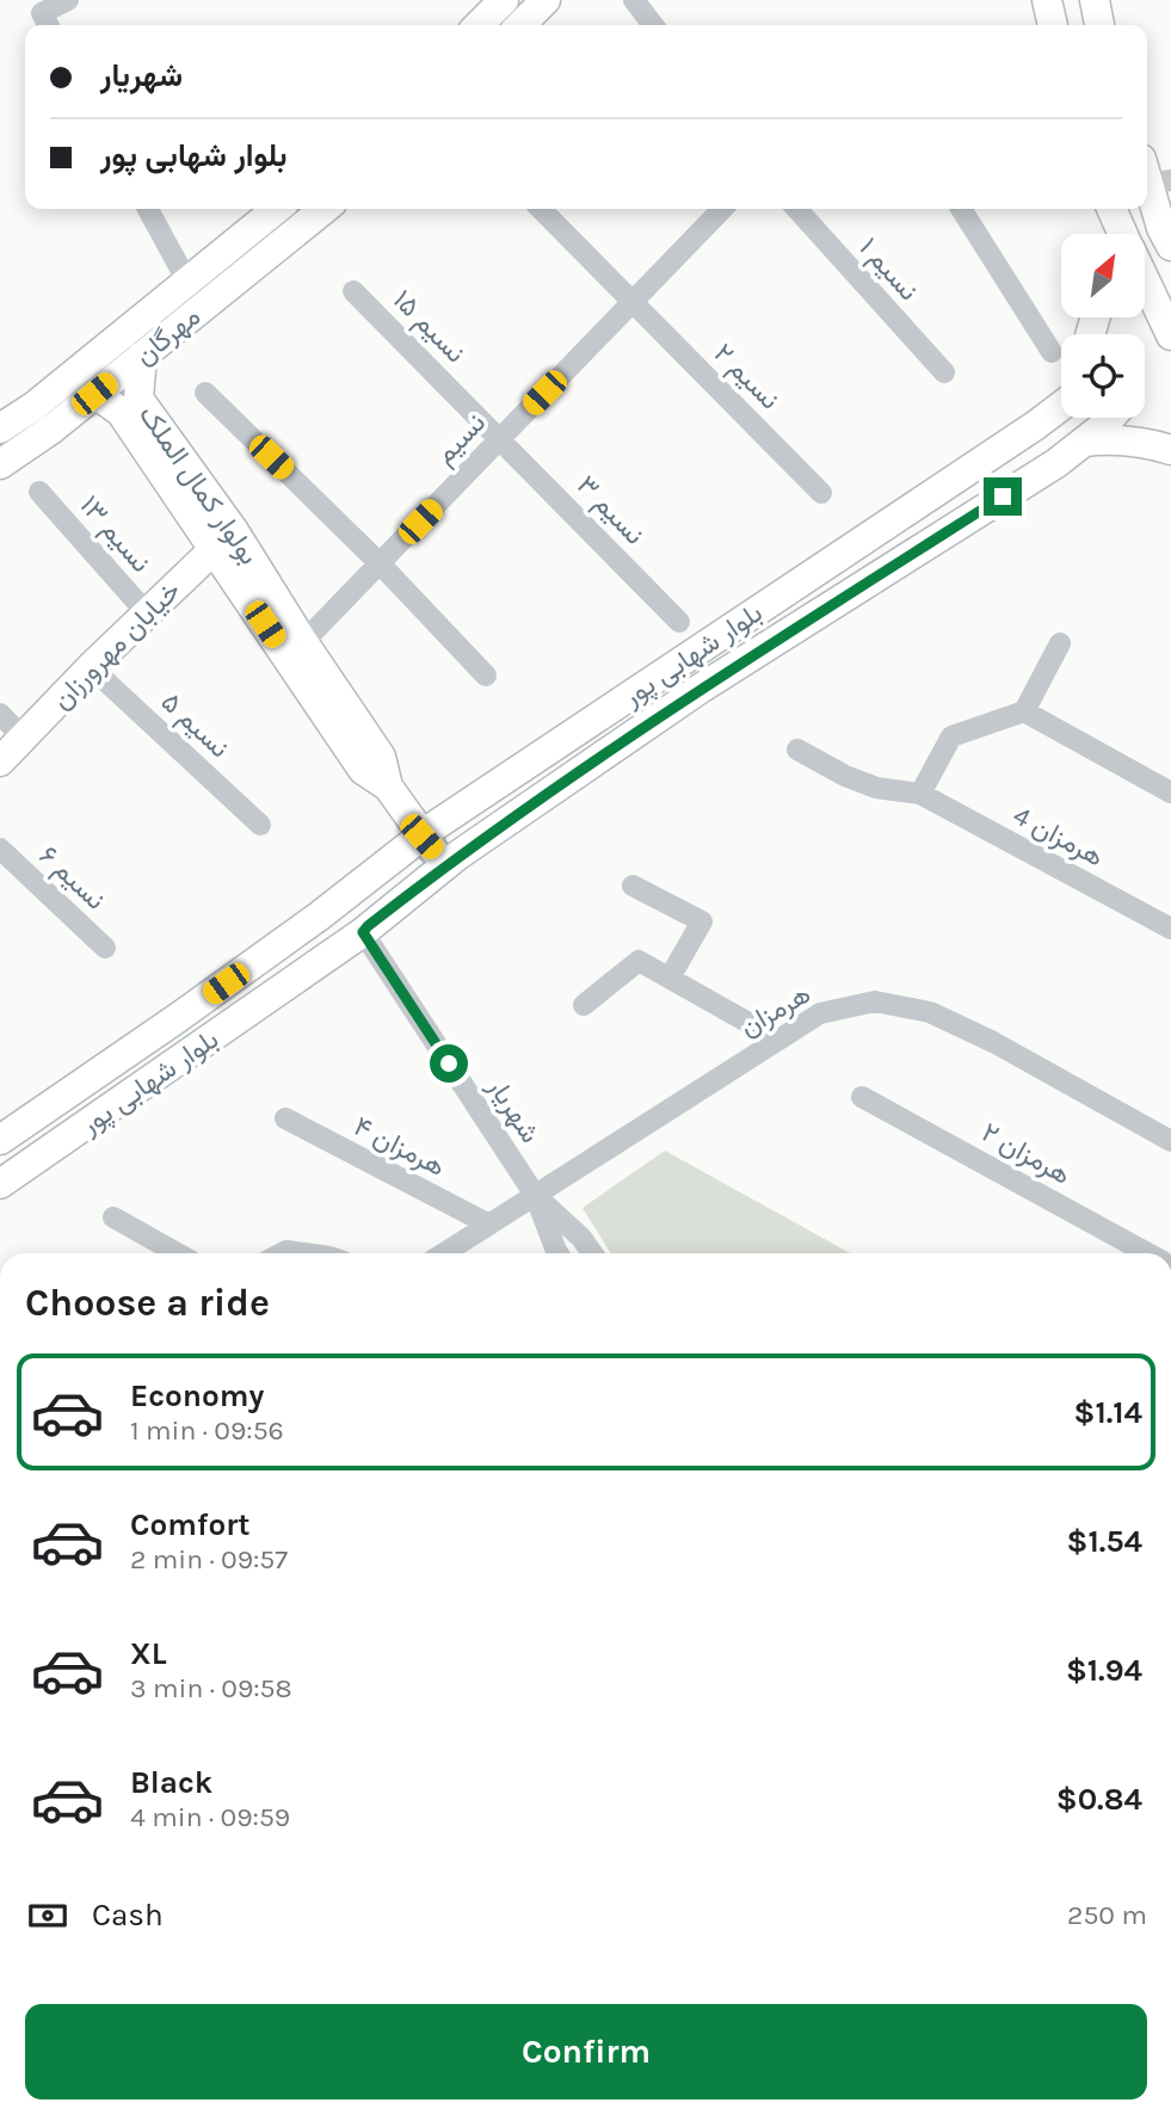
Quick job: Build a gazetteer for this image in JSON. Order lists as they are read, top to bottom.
{
  "streets": {
    "main road": [
      "مهرگان",
      "بولوار کمال الملک",
      "خیابان مهرورزان",
      "بلوار شهابی پور"
    ],
    "street": [
      "نسیم ۱",
      "نسیم ۱۵",
      "نسیم ۲",
      "نسیم",
      "نسیم ۳",
      "نسیم ۱۳",
      "نسیم ۵",
      "هرمزان 4",
      "نسیم ۶",
      "هرمزان",
      "شهریار",
      "هرمزان ۴",
      "هرمزان ۲"
    ]
  },
  "crossings": [
    ["نسیم ۱۵", "نسیم"],
    ["نسیم ۱۵", "نسیم ۳"],
    ["مهرگان", "بولوار کمال الملک"],
    ["نسیم ۲", "نسیم"],
    ["نسیم", "بولوار کمال الملک"],
    ["نسیم", "نسیم ۳"],
    ["بولوار کمال الملک", "خیابان مهرورزان"],
    ["نسیم ۱۳", "خیابان مهرورزان"],
    ["خیابان مهرورزان", "نسیم ۵"],
    ["بلوار شهابی پور", "شهریار"],
    ["هرمزان", "شهریار"],
    ["هرمزان", "هرمزان ۴"]
  ],
  "north": "top right",
  "page": {
    "banner": ["شهریار", "بلوار شهابی پور"],
    "heading": "Choose a ride",
    "list": [
      {
        "name": "Economy",
        "note": "1 min · 09:56",
        "value": "$1.14"
      },
      {
        "name": "Comfort",
        "note": "2 min · 09:57",
        "value": "$1.54"
      },
      {
        "name": "XL",
        "note": "3 min · 09:58",
        "value": "$1.94"
      },
      {
        "name": "Black",
        "note": "4 min · 09:59",
        "value": "$0.84"
      }
    ],
    "pay": ["Cash", "250 m"],
    "buttons": "Confirm"
  }
}
